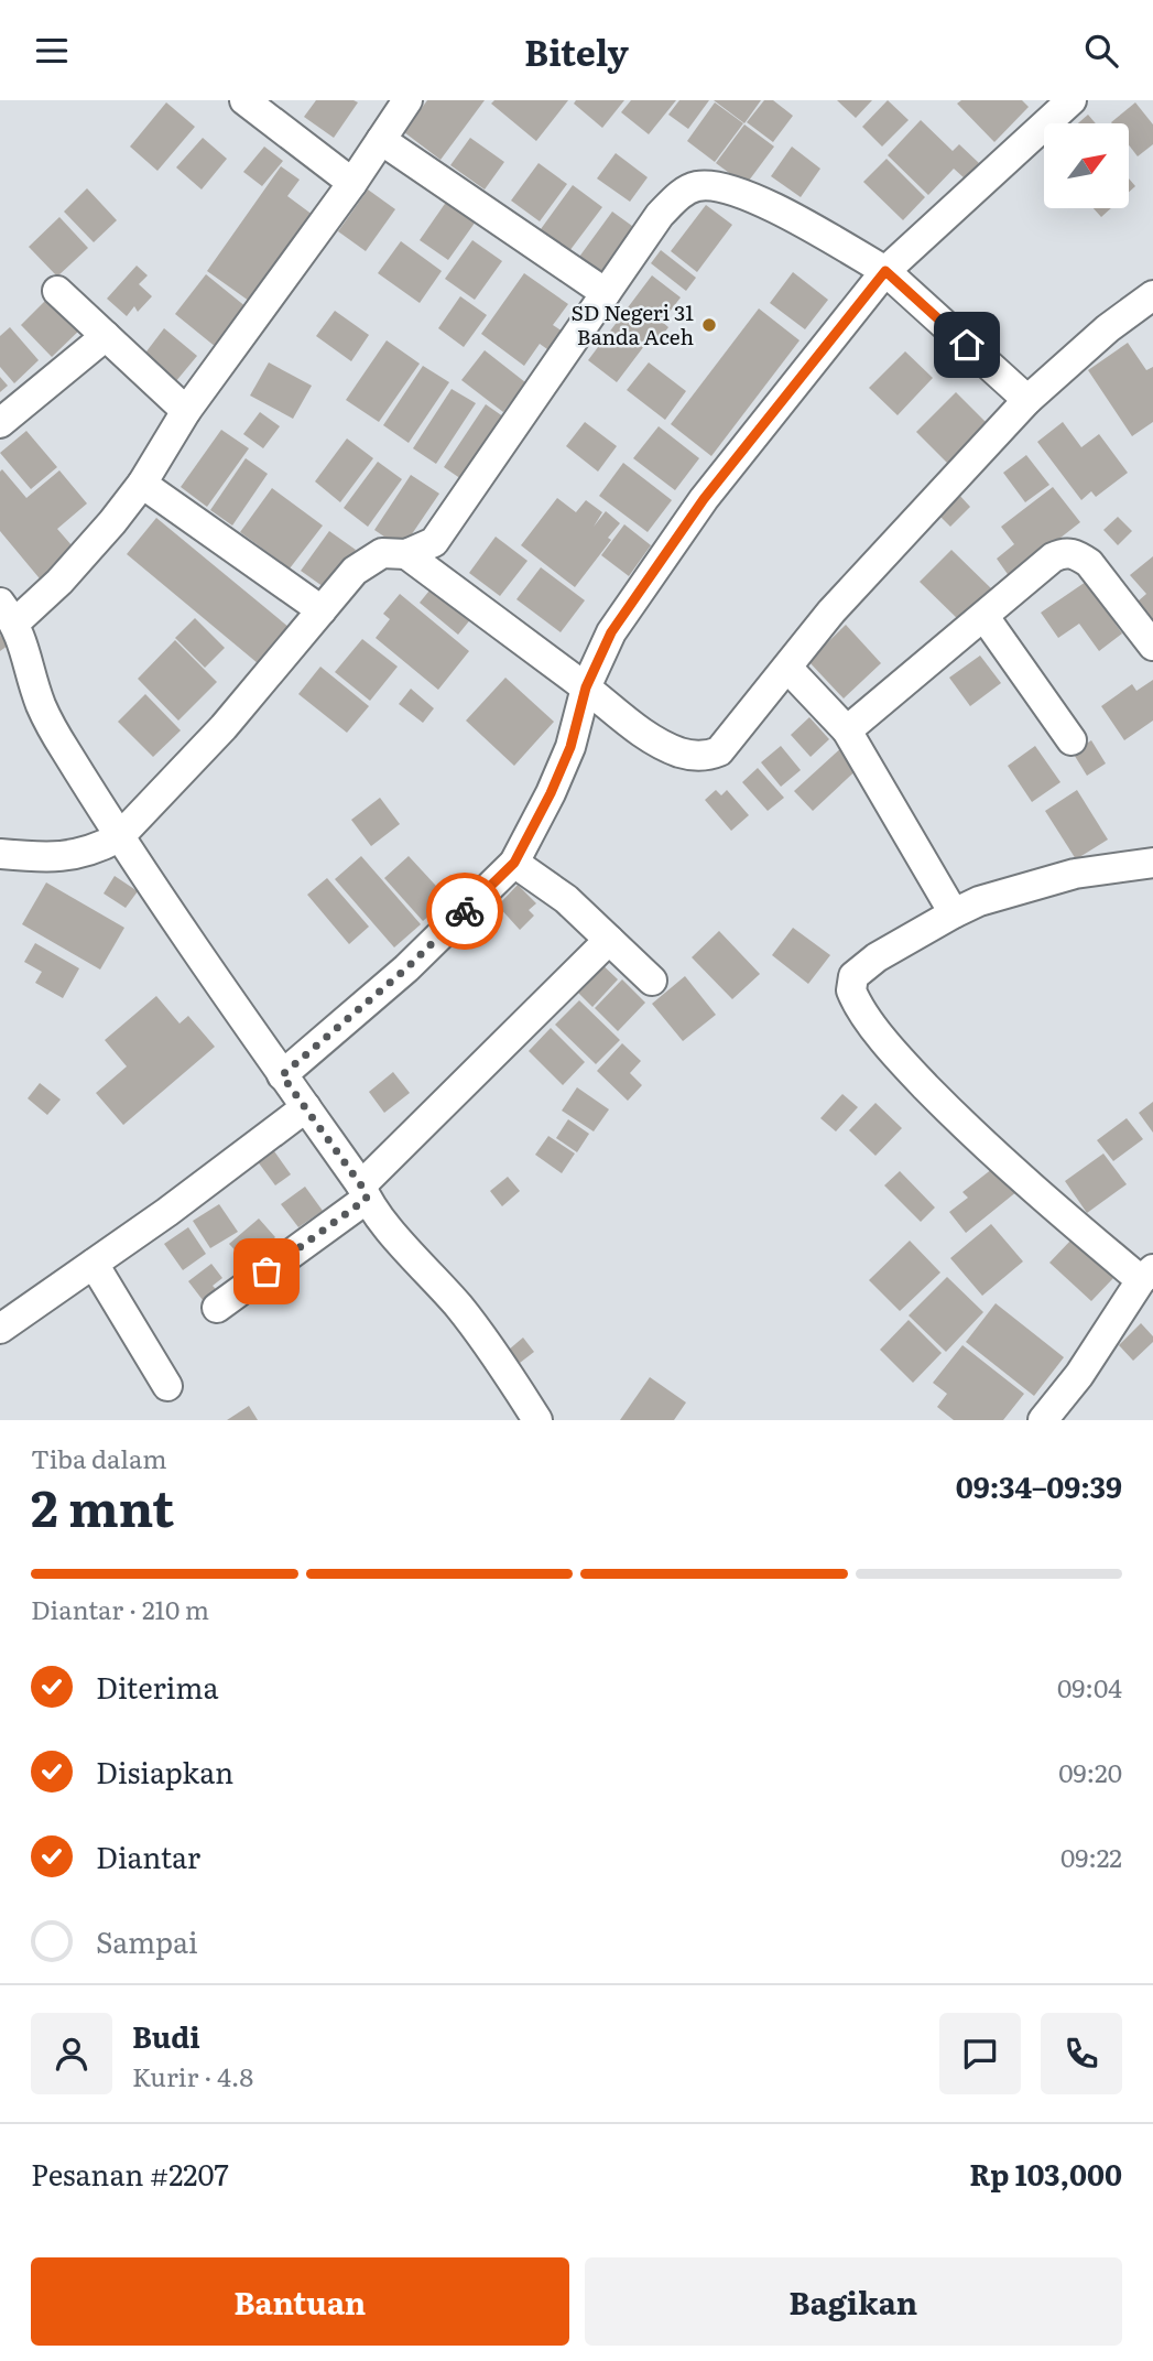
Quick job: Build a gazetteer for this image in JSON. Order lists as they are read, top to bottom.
{
  "places": ["SD Negeri 31 Banda Aceh"],
  "north": "top right",
  "page": {
    "header": "Bitely",
    "heading": ["2 mnt", "Tiba dalam", "09:34–09:39"],
    "panel": [
      "Budi",
      "Kurir · 4.8",
      "Pesanan #2207",
      "Rp 103,000"
    ],
    "bar": "Diantar · 210 m",
    "list": [
      ["Diterima", "09:04"],
      ["Disiapkan", "09:20"],
      ["Diantar", "09:22"],
      "Sampai"
    ],
    "buttons": ["Bantuan", "Bagikan"]
  }
}
